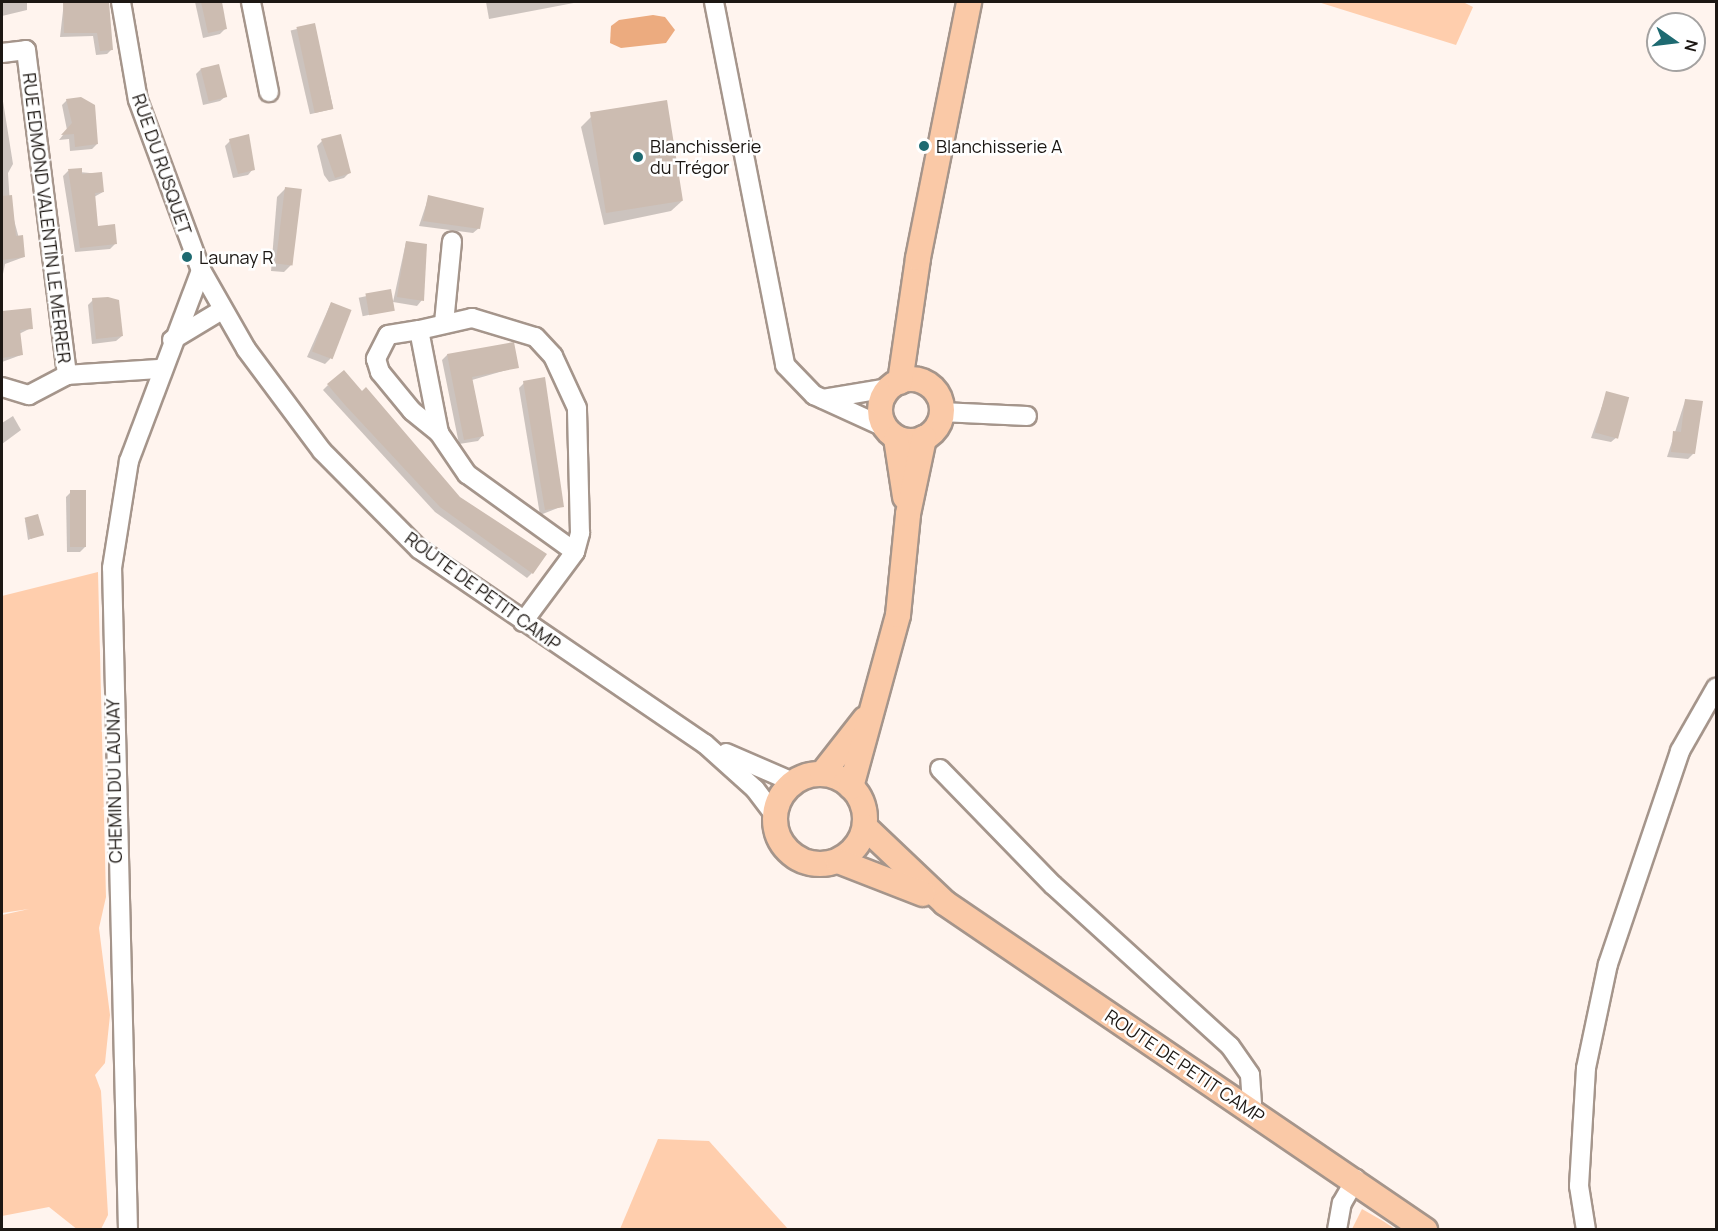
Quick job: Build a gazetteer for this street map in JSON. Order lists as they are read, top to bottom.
{
  "streets": {
    "main road": ["ROUTE DE PETIT CAMP"],
    "street": ["RUE DU RUSQUET", "RUE EDMOND VALENTIN LE MERRER", "CHEMIN DU LAUNAY"]
  },
  "crossings": [
    ["RUE DU RUSQUET", "ROUTE DE PETIT CAMP"],
    ["RUE DU RUSQUET", "CHEMIN DU LAUNAY"]
  ],
  "places": ["Blanchisserie A", "Blanchisserie du Trégor", "Launay R"],
  "north": "right"
}
